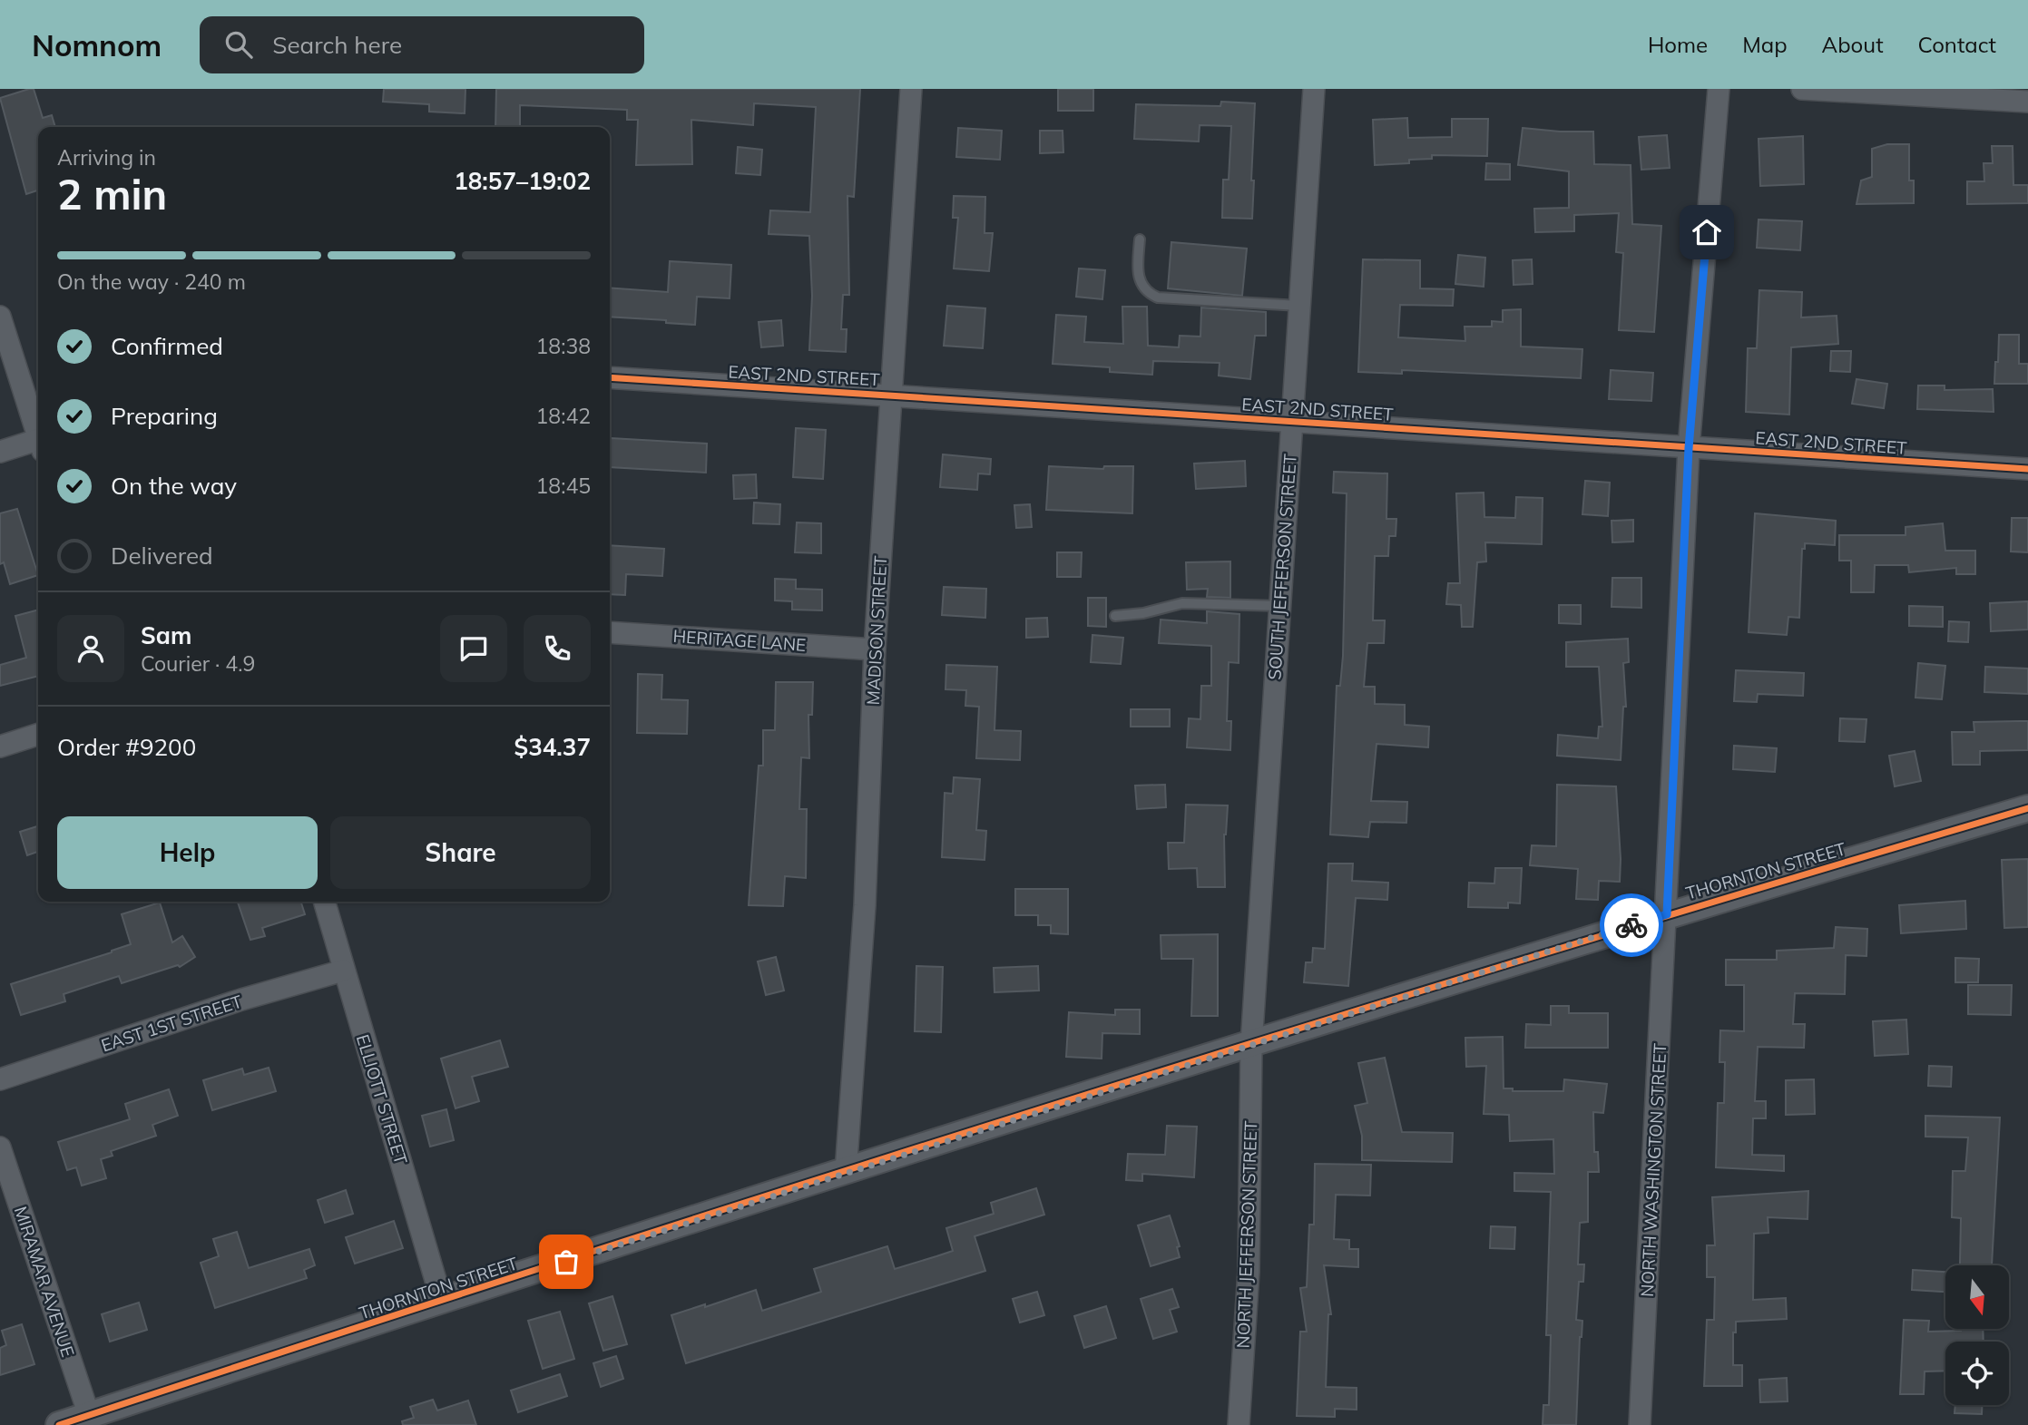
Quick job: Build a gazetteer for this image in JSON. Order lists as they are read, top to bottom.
{
  "streets": {
    "street": [
      "EAST 2ND STREET",
      "SOUTH JEFFERSON STREET",
      "MADISON STREET",
      "HERITAGE LANE",
      "THORNTON STREET",
      "EAST 1ST STREET",
      "ELLIOTT STREET",
      "NORTH WASHINGTON STREET",
      "NORTH JEFFERSON STREET",
      "MIRAMAR AVENUE"
    ]
  },
  "crossings": [
    ["EAST 2ND STREET", "SOUTH JEFFERSON STREET"],
    ["EAST 2ND STREET", "MADISON STREET"],
    ["EAST 2ND STREET", "NORTH WASHINGTON STREET"],
    ["SOUTH JEFFERSON STREET", "THORNTON STREET"],
    ["SOUTH JEFFERSON STREET", "NORTH JEFFERSON STREET"],
    ["MADISON STREET", "HERITAGE LANE"],
    ["MADISON STREET", "THORNTON STREET"],
    ["THORNTON STREET", "ELLIOTT STREET"],
    ["THORNTON STREET", "NORTH WASHINGTON STREET"],
    ["THORNTON STREET", "NORTH JEFFERSON STREET"],
    ["THORNTON STREET", "MIRAMAR AVENUE"],
    ["EAST 1ST STREET", "ELLIOTT STREET"]
  ],
  "north": "bottom",
  "page": {
    "header": "Nomnom",
    "search": "Search here",
    "nav": [
      "Home",
      "Map",
      "About",
      "Contact"
    ],
    "heading": ["2 min", "Arriving in", "18:57–19:02"],
    "panel": [
      "Sam",
      "Courier · 4.9",
      "Order #9200",
      "$34.37"
    ],
    "bar": "On the way · 240 m",
    "list": [
      ["Confirmed", "18:38"],
      ["Preparing", "18:42"],
      ["On the way", "18:45"],
      "Delivered"
    ],
    "buttons": ["Help", "Share"]
  }
}
